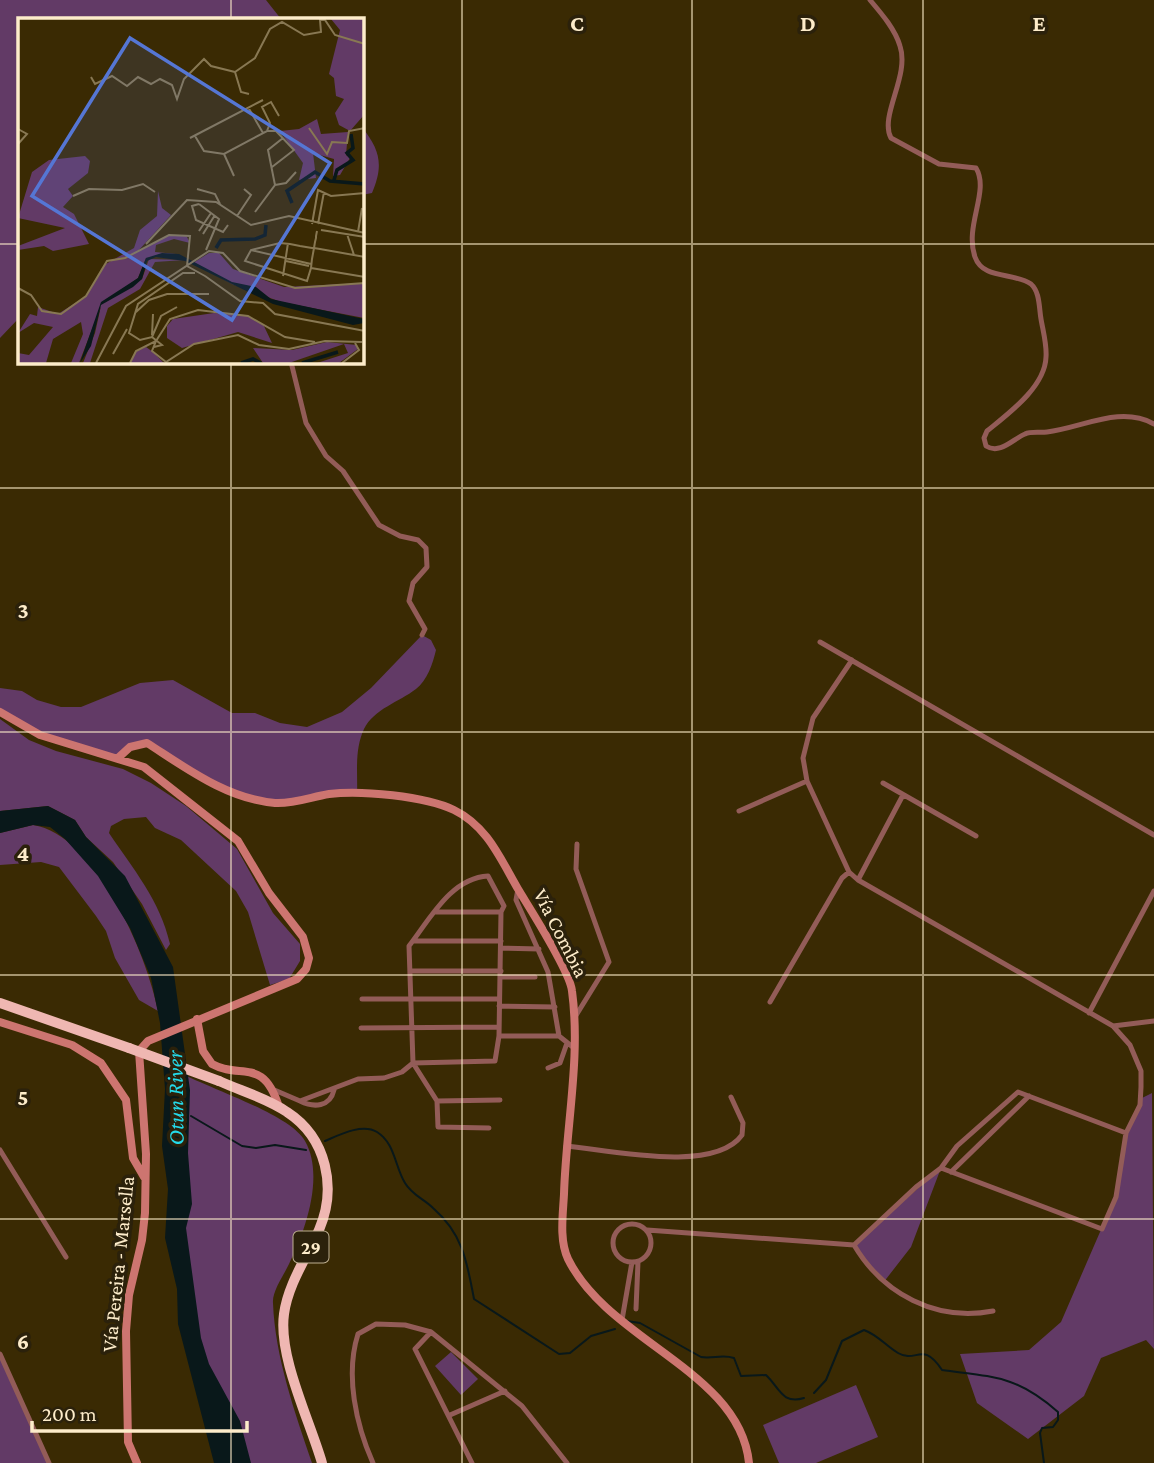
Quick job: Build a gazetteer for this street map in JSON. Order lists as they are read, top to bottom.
{
  "streets": {
    "highway": ["29"],
    "main road": ["Vía Combia", "Vía Pereira - Marsella"]
  },
  "crossings": [
    ["Vía Combia", "Vía Pereira - Marsella"]
  ],
  "water": ["Otun River"],
  "scale_bar": "200 m",
  "grid": {
    "columns": ["C", "D", "E"],
    "rows": [
      "3",
      "4",
      "5",
      "6"
    ]
  }
}
